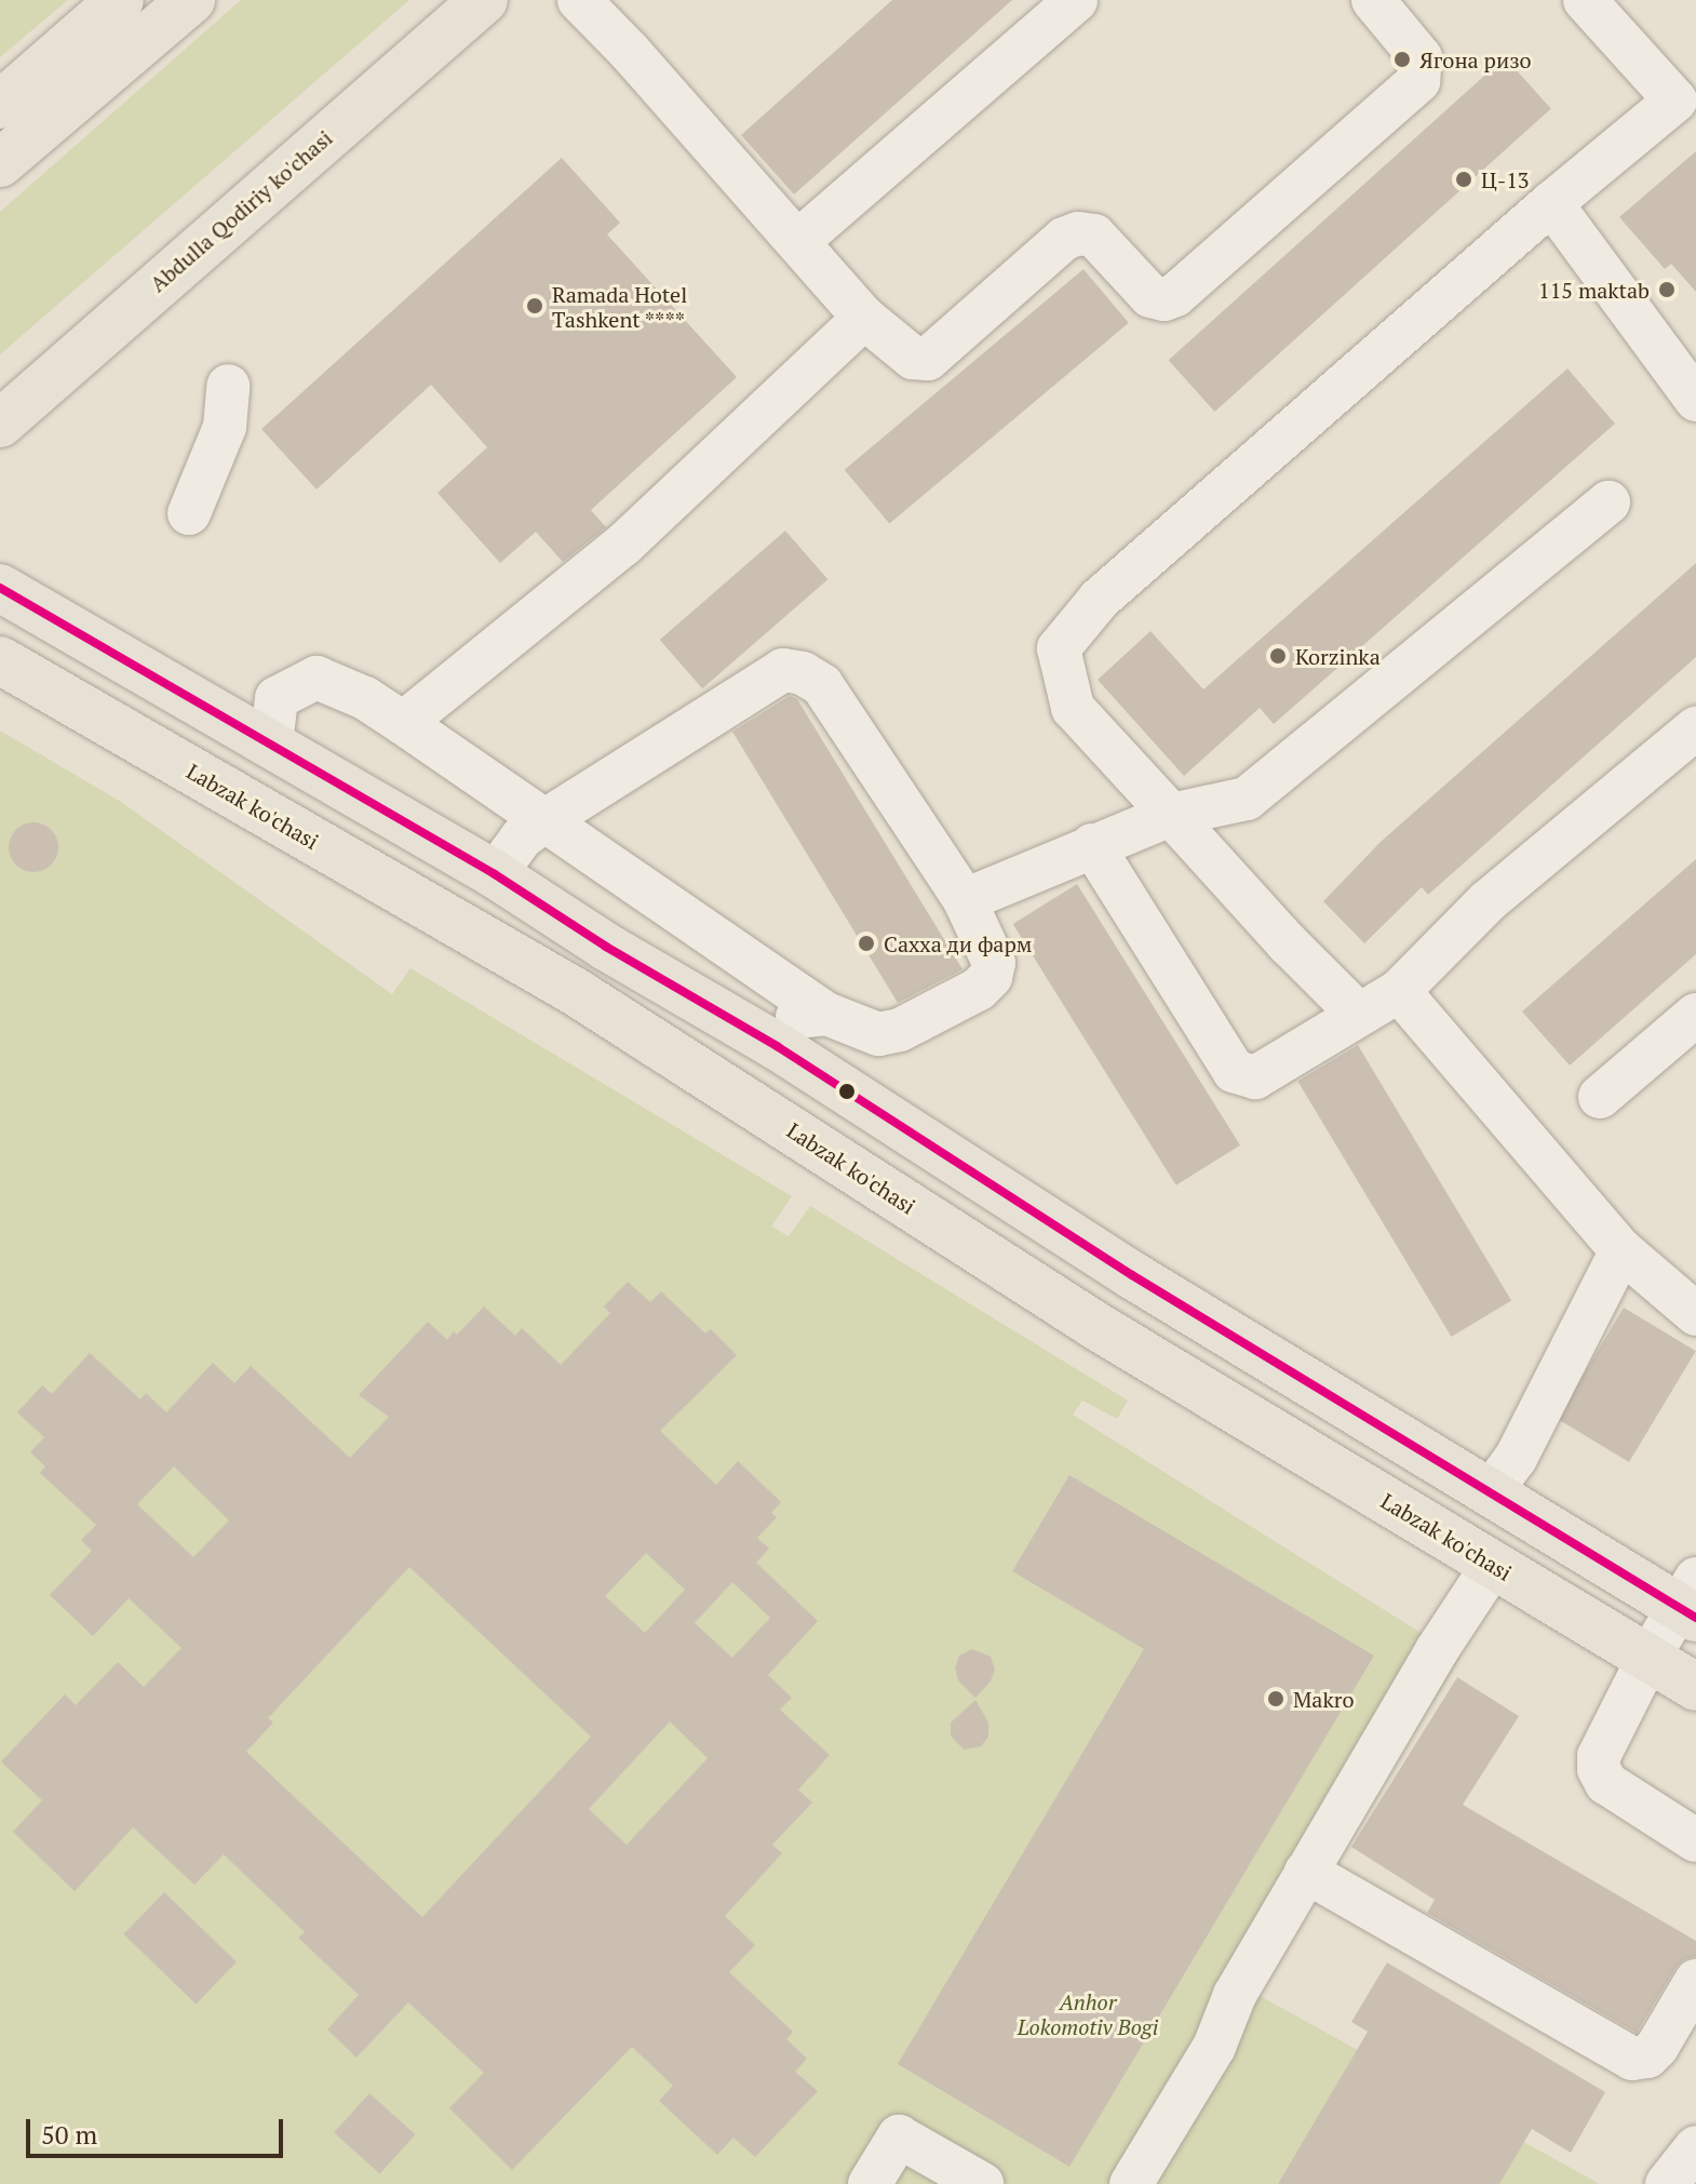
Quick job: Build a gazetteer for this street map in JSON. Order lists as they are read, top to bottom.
{
  "streets": {
    "main road": ["Abdulla Qodiriy ko'chasi", "Labzak ko'chasi"]
  },
  "parks": ["Anhor Lokomotiv Bogi"],
  "places": [
    "Ягона ризо",
    "Ц-13",
    "115 maktab",
    "Ramada Hotel Tashkent ****",
    "Korzinka",
    "Сахха ди фарм",
    "Makro"
  ],
  "scale_bar": "50 m"
}
